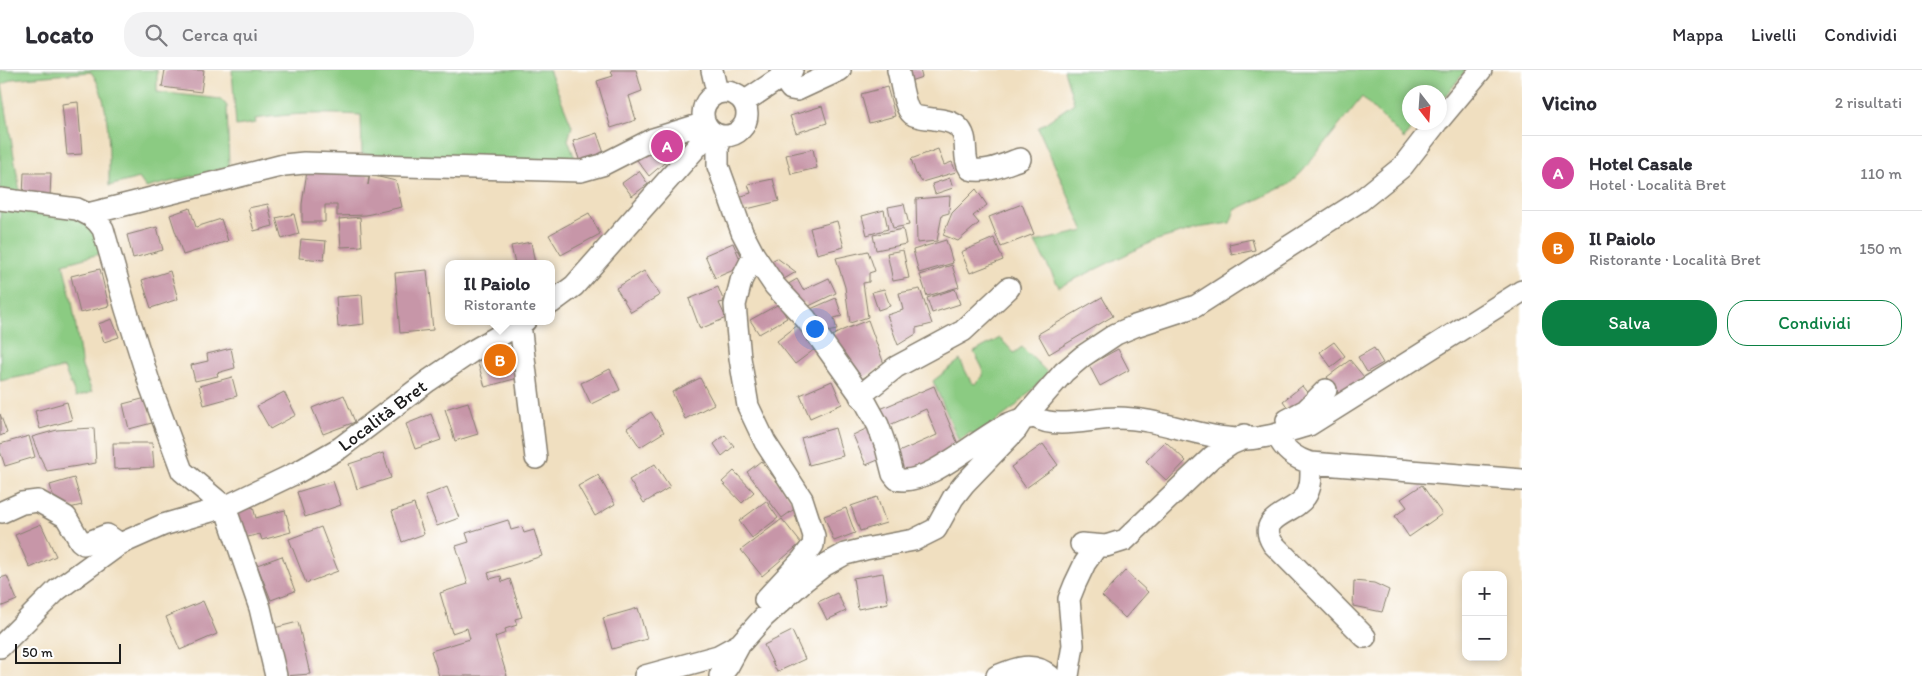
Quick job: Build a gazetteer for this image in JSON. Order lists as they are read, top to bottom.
{
  "streets": {
    "street": ["Località Bret"]
  },
  "scale_bar": "50 m",
  "north": "bottom",
  "page": {
    "header": "Locato",
    "search": "Cerca qui",
    "nav": ["Mappa", "Livelli", "Condividi"],
    "heading": ["Vicino", "2 risultati"],
    "pins": ["A", "B"],
    "list": [
      {
        "mark": "A",
        "name": "Hotel Casale",
        "note": "Hotel · Località Bret",
        "value": "110 m"
      },
      {
        "mark": "B",
        "name": "Il Paiolo",
        "note": "Ristorante · Località Bret",
        "value": "150 m"
      }
    ],
    "popup": ["Il Paiolo", "Ristorante"],
    "buttons": ["Salva", "Condividi"],
    "map_buttons": ["+", "−"],
    "scale": "50 m"
  }
}
